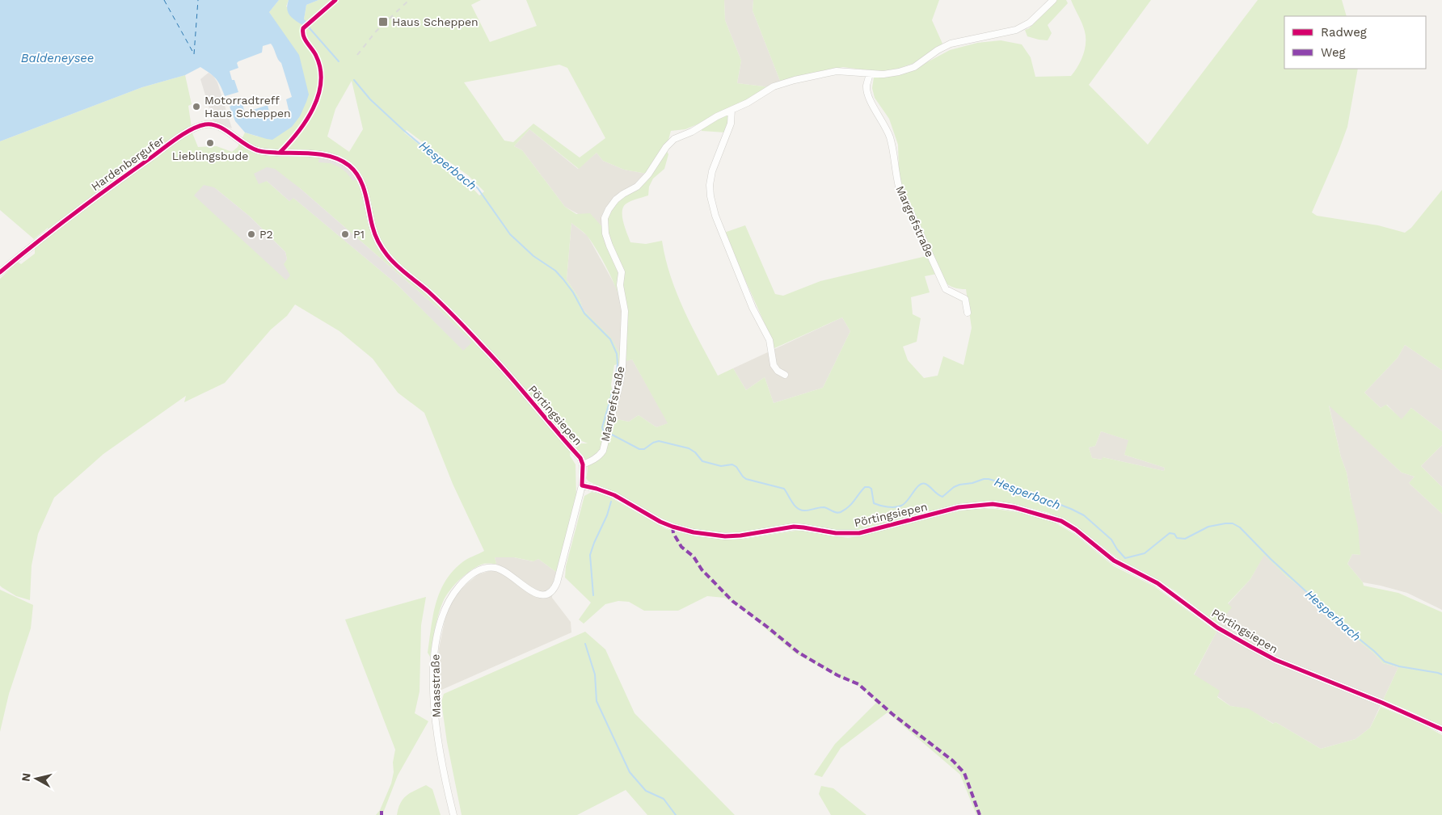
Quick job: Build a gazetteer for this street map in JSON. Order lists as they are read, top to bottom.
{
  "streets": {
    "street": [
      "Hardenbergufer",
      "Margrefstraße",
      "Pörtingsiepen",
      "Maasstraße"
    ]
  },
  "crossings": [
    ["Hardenbergufer", "Pörtingsiepen"],
    ["Margrefstraße", "Pörtingsiepen"],
    ["Pörtingsiepen", "Maasstraße"]
  ],
  "water": ["Baldeneysee", "Hesperbach"],
  "places": {
    "transit": ["Haus Scheppen"],
    "other": [
      "Motorradtreff Haus Scheppen",
      "Lieblingsbude",
      "P2",
      "P1"
    ]
  },
  "legend": ["Radweg", "Weg"],
  "north": "left"
}
